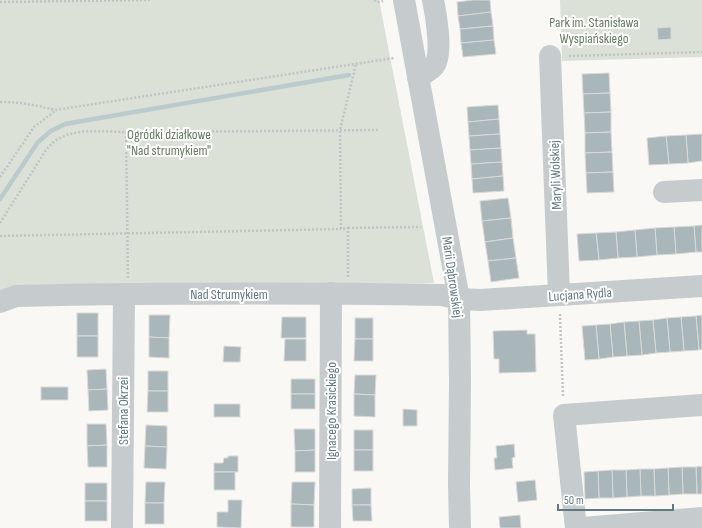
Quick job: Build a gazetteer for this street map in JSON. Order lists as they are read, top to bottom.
{
  "streets": {
    "street": [
      "Maryli Wolskiej",
      "Marii Dąbrowskiej",
      "Nad Strumykiem",
      "Lucjana Rydla",
      "Stefana Okrzei",
      "Ignacego Krasickiego"
    ]
  },
  "crossings": [
    ["Maryli Wolskiej", "Lucjana Rydla"],
    ["Marii Dąbrowskiej", "Nad Strumykiem"],
    ["Marii Dąbrowskiej", "Lucjana Rydla"],
    ["Nad Strumykiem", "Lucjana Rydla"],
    ["Nad Strumykiem", "Stefana Okrzei"],
    ["Nad Strumykiem", "Ignacego Krasickiego"]
  ],
  "parks": ["Park im. Stanisława Wyspiańskiego", "Ogródki działkowe \"Nad strumykiem\""],
  "scale_bar": "50 m"
}
